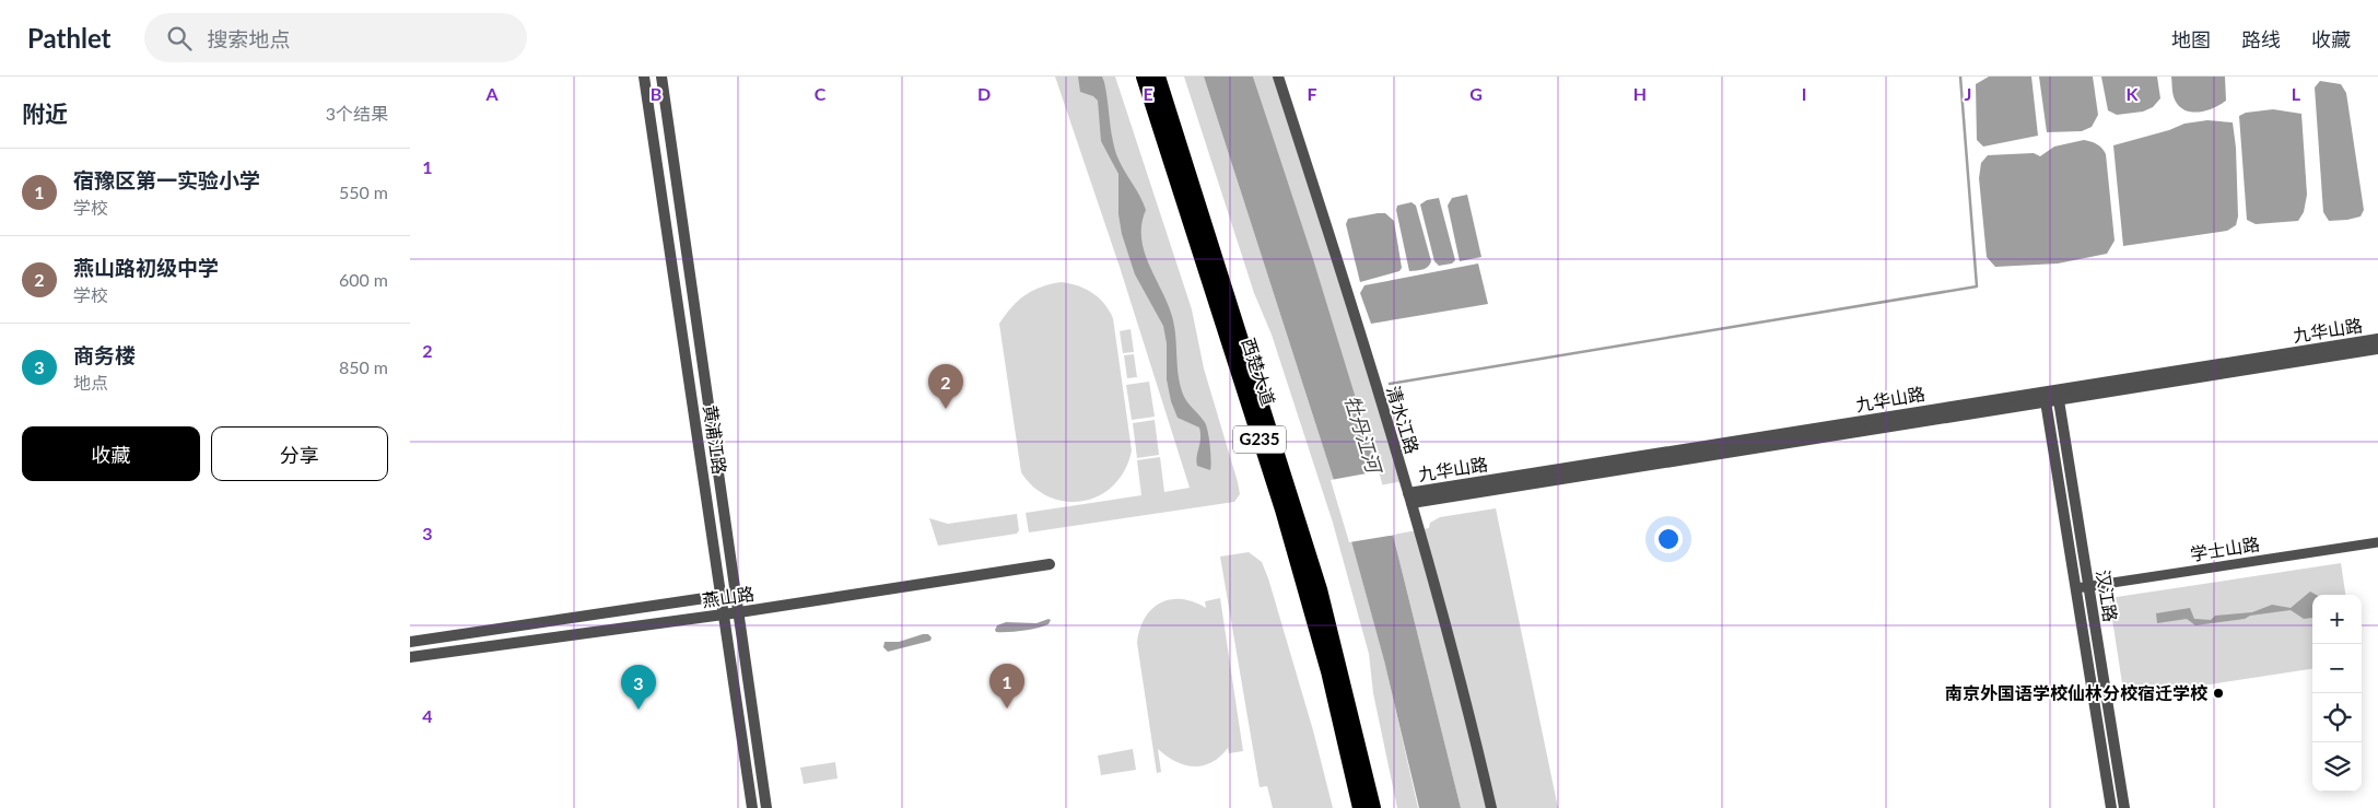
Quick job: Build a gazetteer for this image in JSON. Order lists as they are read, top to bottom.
{
  "streets": {
    "highway": ["西楚大道", "G235"],
    "street": [
      "九华山路",
      "清水江路",
      "黄浦江路",
      "学士山路",
      "汉江路",
      "燕山路"
    ]
  },
  "crossings": [
    ["九华山路", "清水江路"],
    ["九华山路", "汉江路"],
    ["黄浦江路", "燕山路"],
    ["学士山路", "汉江路"]
  ],
  "water": ["牡丹江河"],
  "places": ["南京外国语学校仙林分校宿迁学校"],
  "page": {
    "header": "Pathlet",
    "search": "搜索地点",
    "nav": ["地图", "路线", "收藏"],
    "heading": ["附近", "3个结果"],
    "list": [
      {
        "mark": "1",
        "name": "宿豫区第一实验小学",
        "note": "学校",
        "value": "550 m"
      },
      {
        "mark": "2",
        "name": "燕山路初级中学",
        "note": "学校",
        "value": "600 m"
      },
      {
        "mark": "3",
        "name": "商务楼",
        "note": "地点",
        "value": "850 m"
      }
    ],
    "pins": ["2", "1", "3"],
    "buttons": ["收藏", "分享"],
    "map_buttons": ["+", "−"]
  },
  "grid": {
    "columns": [
      "A",
      "B",
      "C",
      "D",
      "E",
      "F",
      "G",
      "H",
      "I",
      "J",
      "K",
      "L"
    ],
    "rows": [
      "1",
      "2",
      "3",
      "4"
    ]
  }
}
